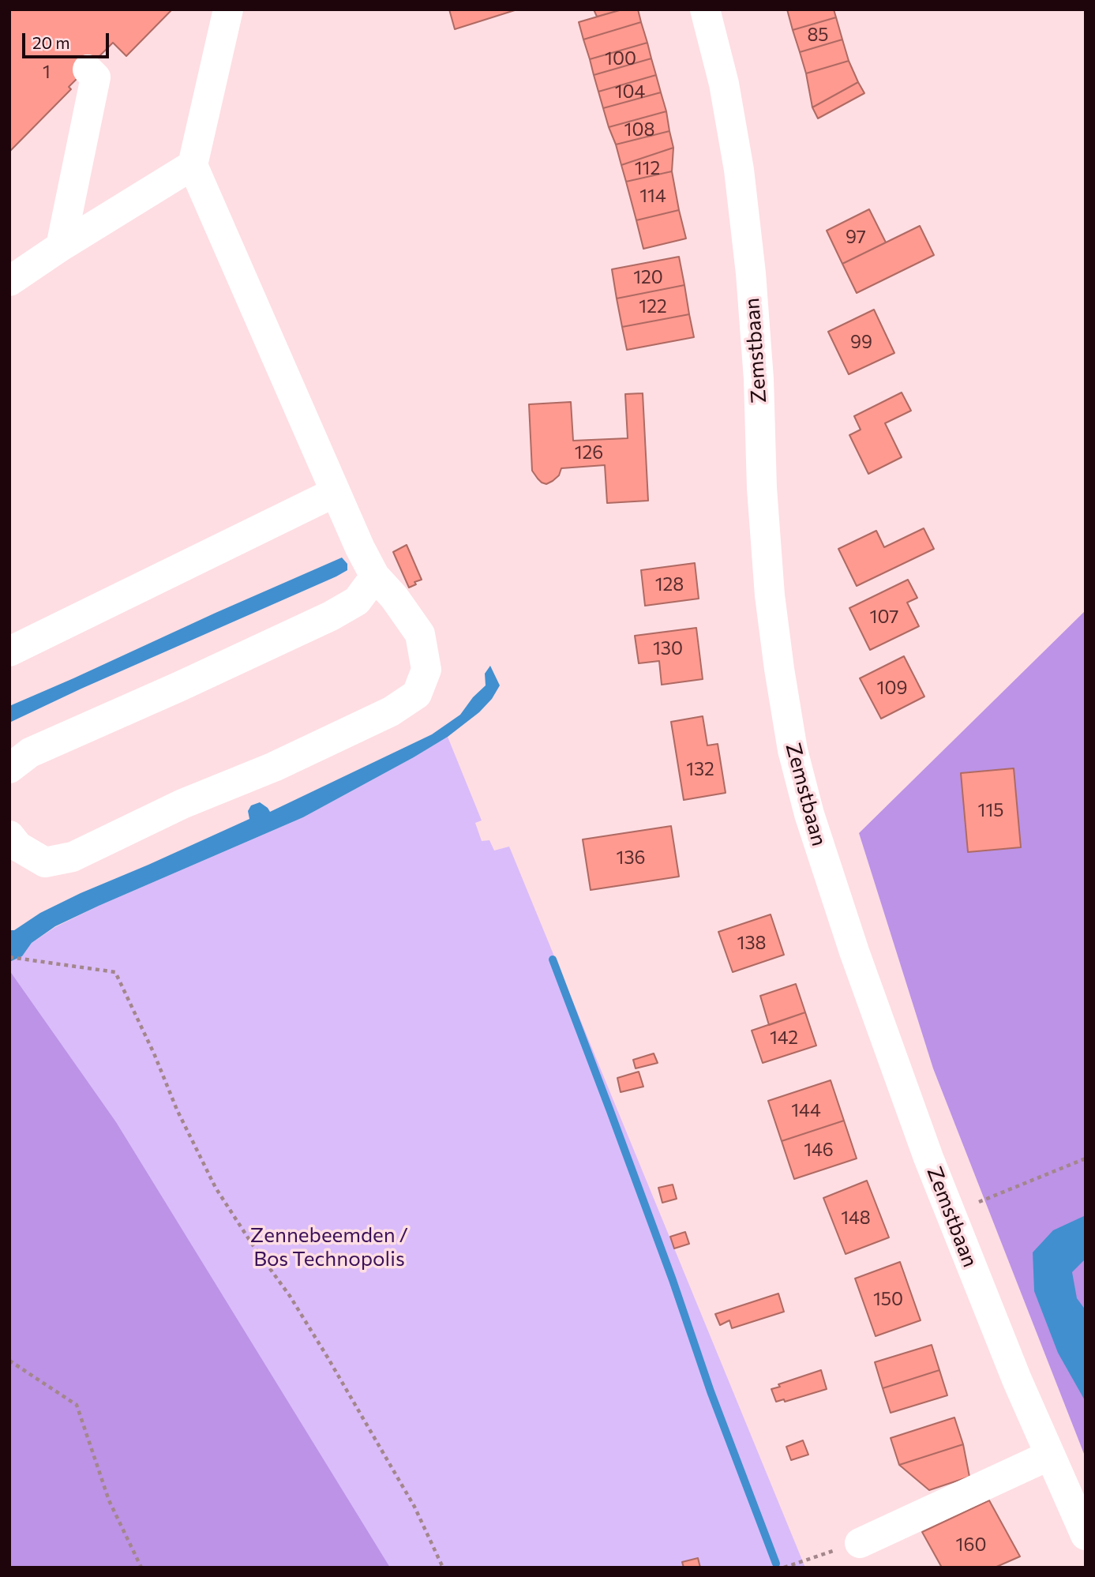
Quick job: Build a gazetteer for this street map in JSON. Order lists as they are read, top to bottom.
{
  "streets": {
    "street": ["Zemstbaan"]
  },
  "parks": ["Zennebeemden / Bos Technopolis"],
  "house_numbers": [
    "85",
    "100",
    "1",
    "104",
    "108",
    "112",
    "114",
    "97",
    "120",
    "122",
    "99",
    "126",
    "128",
    "107",
    "130",
    "109",
    "132",
    "115",
    "136",
    "138",
    "142",
    "144",
    "146",
    "148",
    "150",
    "160"
  ],
  "scale_bar": "20 m"
}
